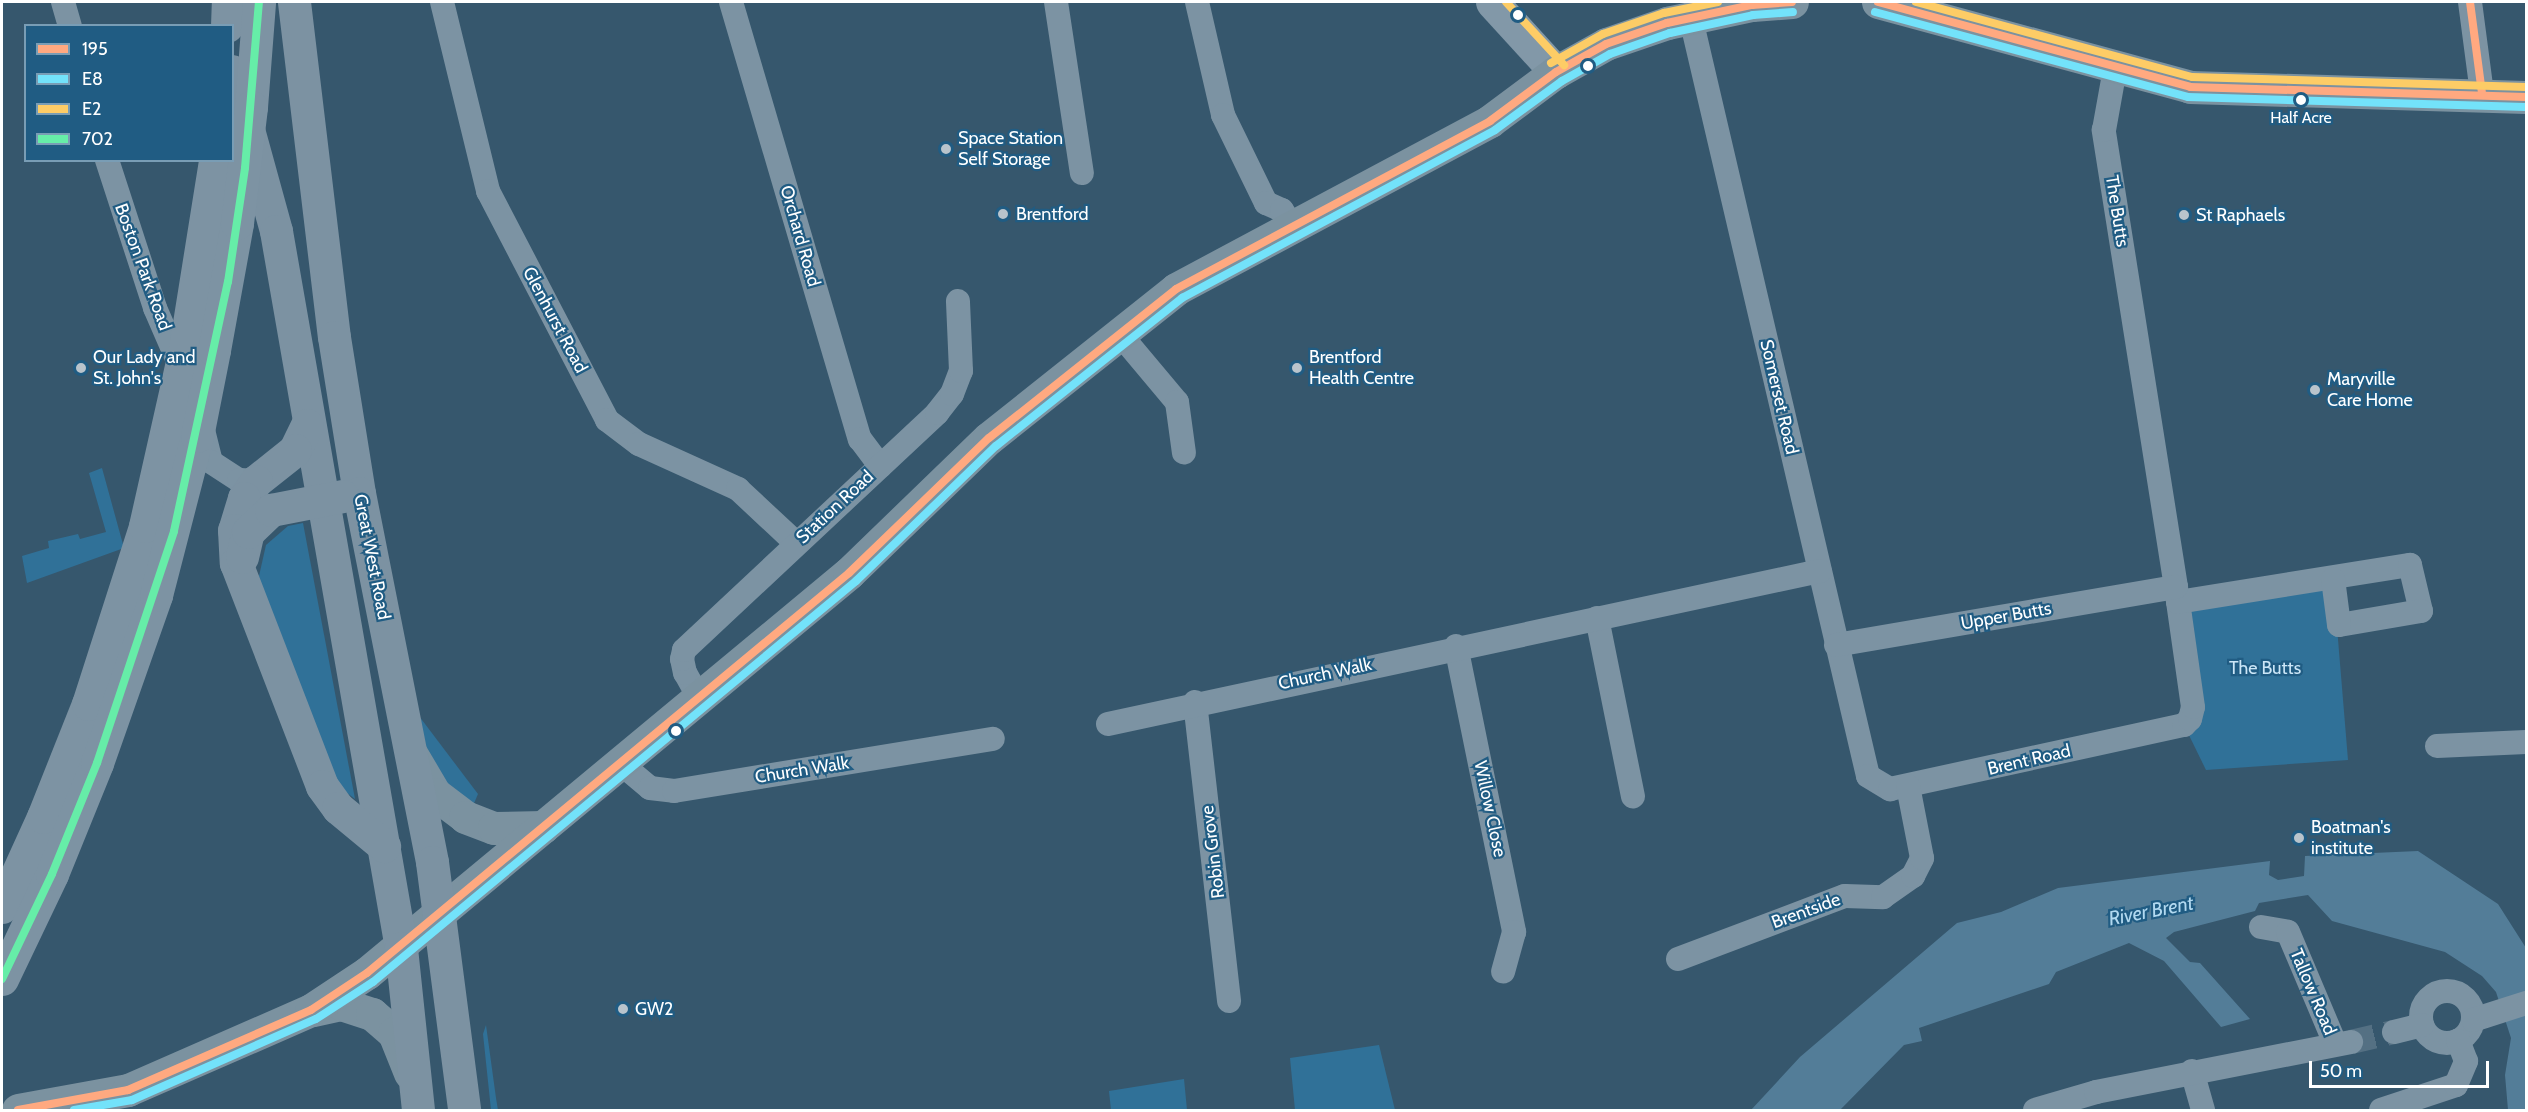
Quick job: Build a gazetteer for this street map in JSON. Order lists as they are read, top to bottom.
{
  "streets": {
    "highway": ["Great West Road"],
    "street": [
      "The Butts",
      "Orchard Road",
      "Boston Park Road",
      "Glenhurst Road",
      "Somerset Road",
      "Station Road",
      "Upper Butts",
      "Church Walk",
      "Brent Road",
      "Willow Close",
      "Robin Grove",
      "Brentside",
      "Tallow Road"
    ]
  },
  "crossings": [
    ["The Butts", "Upper Butts"],
    ["The Butts", "Brent Road"],
    ["Orchard Road", "Station Road"],
    ["Glenhurst Road", "Station Road"],
    ["Somerset Road", "Upper Butts"],
    ["Somerset Road", "Brent Road"],
    ["Church Walk", "Willow Close"],
    ["Church Walk", "Robin Grove"],
    ["Brent Road", "Brentside"]
  ],
  "water": ["River Brent"],
  "parks": ["The Butts"],
  "places": [
    "Half Acre",
    "Space Station Self Storage",
    "Brentford",
    "St Raphaels",
    "Our Lady and St. John's",
    "Brentford Health Centre",
    "Maryville Care Home",
    "Boatman's institute",
    "GW2"
  ],
  "lines": [
    "transit line 195",
    "transit line E2",
    "transit line 702",
    "transit line E8"
  ],
  "legend": [
    "195",
    "E8",
    "E2",
    "702"
  ],
  "scale_bar": "50 m"
}
